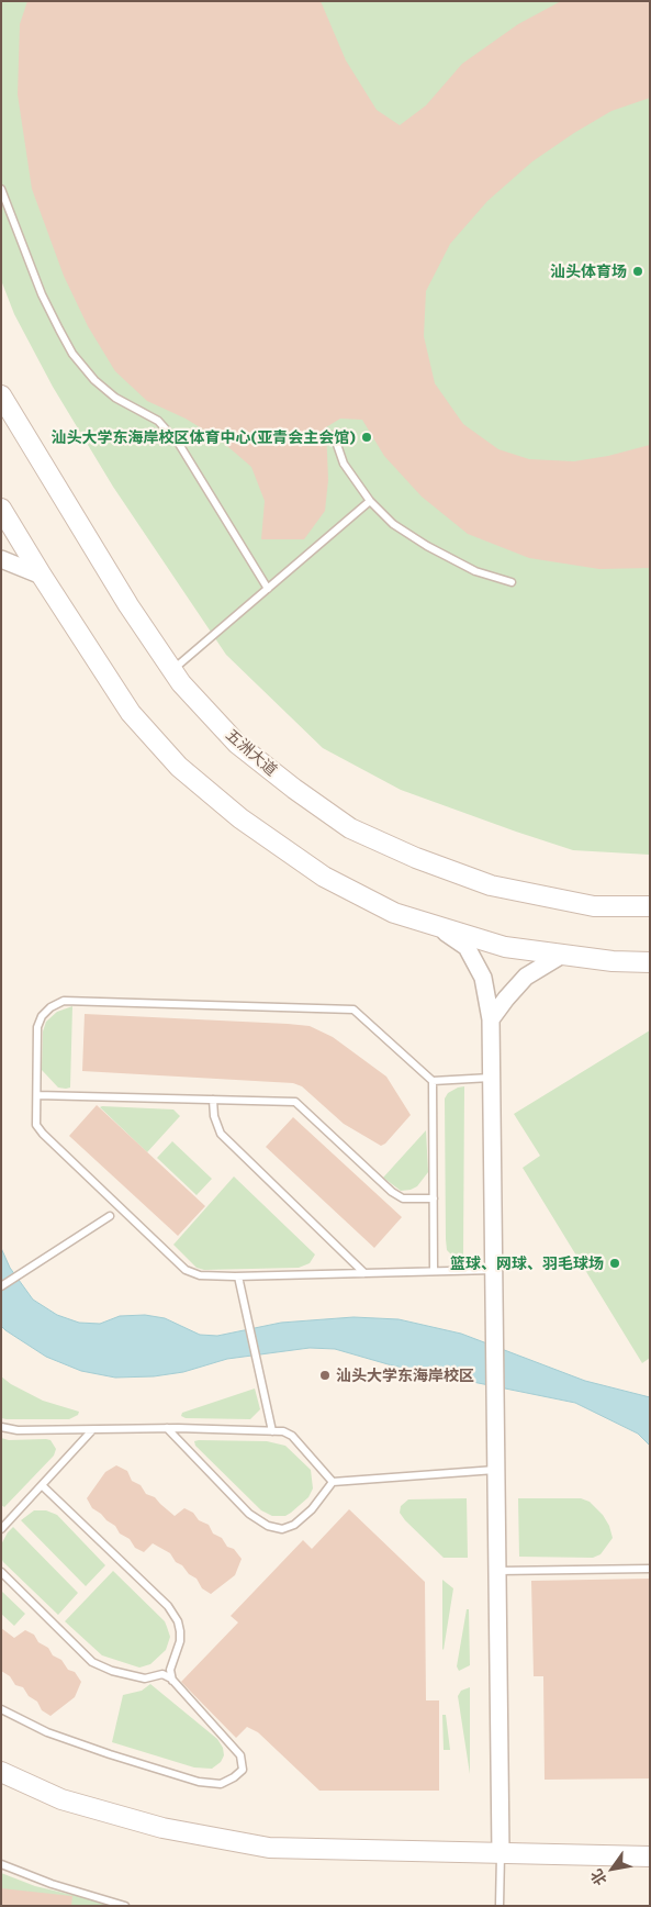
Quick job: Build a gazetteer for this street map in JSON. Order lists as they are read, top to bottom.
{
  "streets": {
    "main road": ["五洲大道"]
  },
  "places": [
    "汕头体育场",
    "汕头大学东海岸校区体育中心(亚青会主会馆)",
    "篮球、网球、羽毛球场",
    "汕头大学东海岸校区"
  ],
  "north": "bottom left"
}
